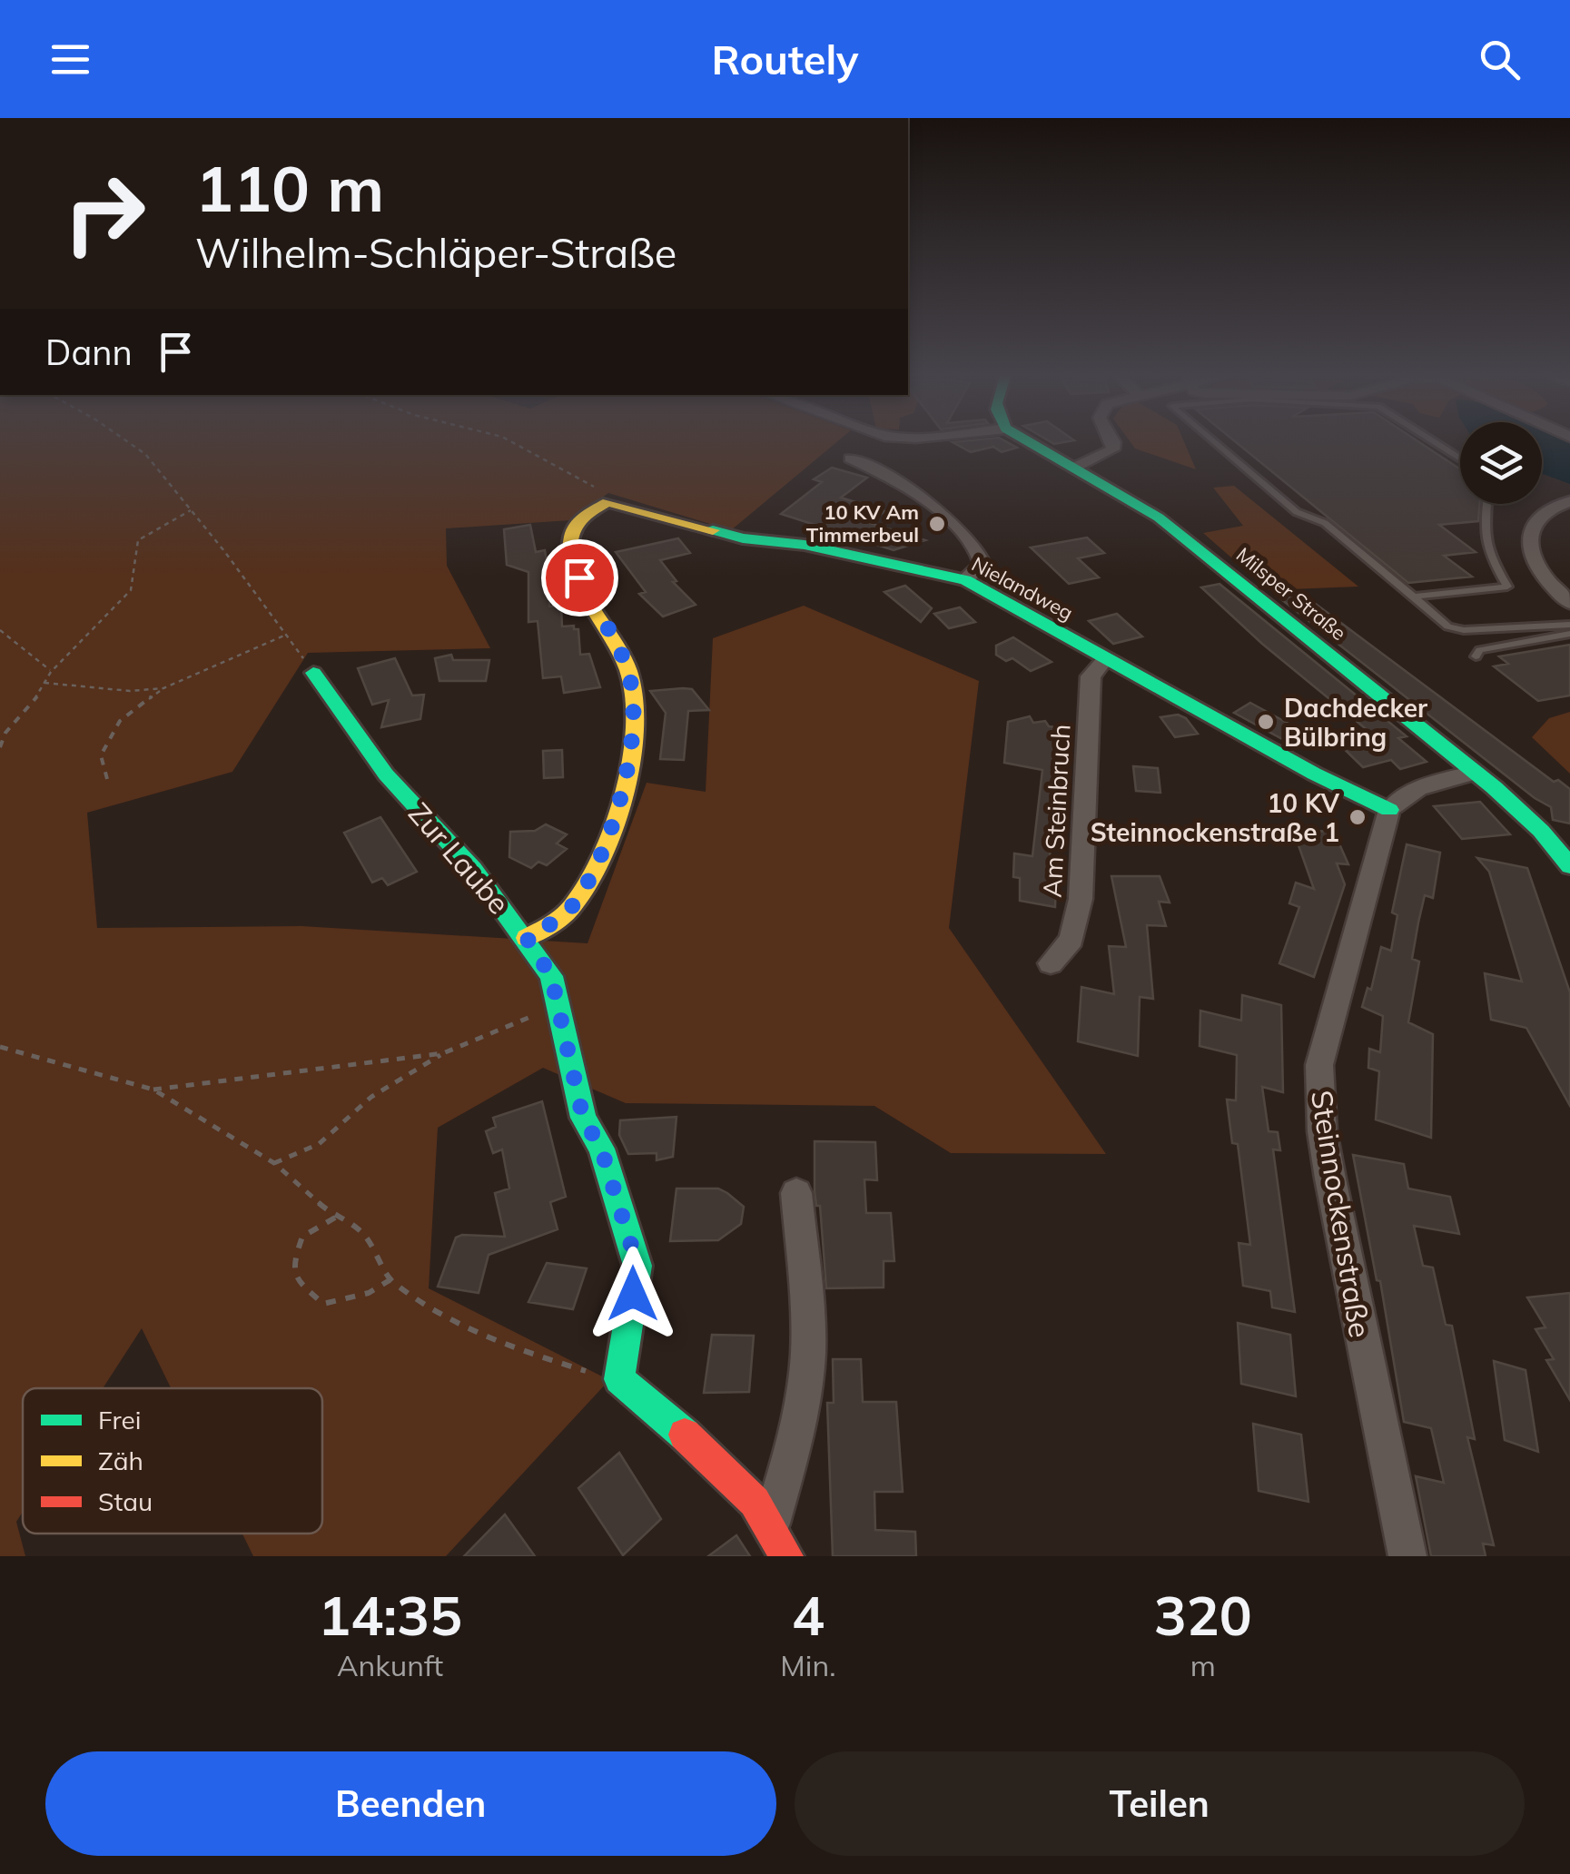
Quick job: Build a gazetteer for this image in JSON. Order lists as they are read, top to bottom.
{
  "streets": {
    "street": [
      "Nielandweg",
      "Milsper Straße",
      "Am Steinbruch",
      "Zur Laube",
      "Steinnockenstraße"
    ]
  },
  "crossings": [
    ["Nielandweg", "Am Steinbruch"],
    ["Nielandweg", "Steinnockenstraße"]
  ],
  "places": ["10 KV Am Timmerbeul", "Dachdecker Bülbring", "10 KV Steinnockenstraße 1"],
  "legend": ["Frei", "Zäh", "Stau"],
  "page": {
    "header": "Routely",
    "turn": ["110 m", "Wilhelm-Schläper-Straße"],
    "then": "Dann",
    "eta": [
      "14:35",
      "Ankunft",
      "4",
      "Min.",
      "320",
      "m"
    ],
    "buttons": ["Beenden", "Teilen"]
  }
}
